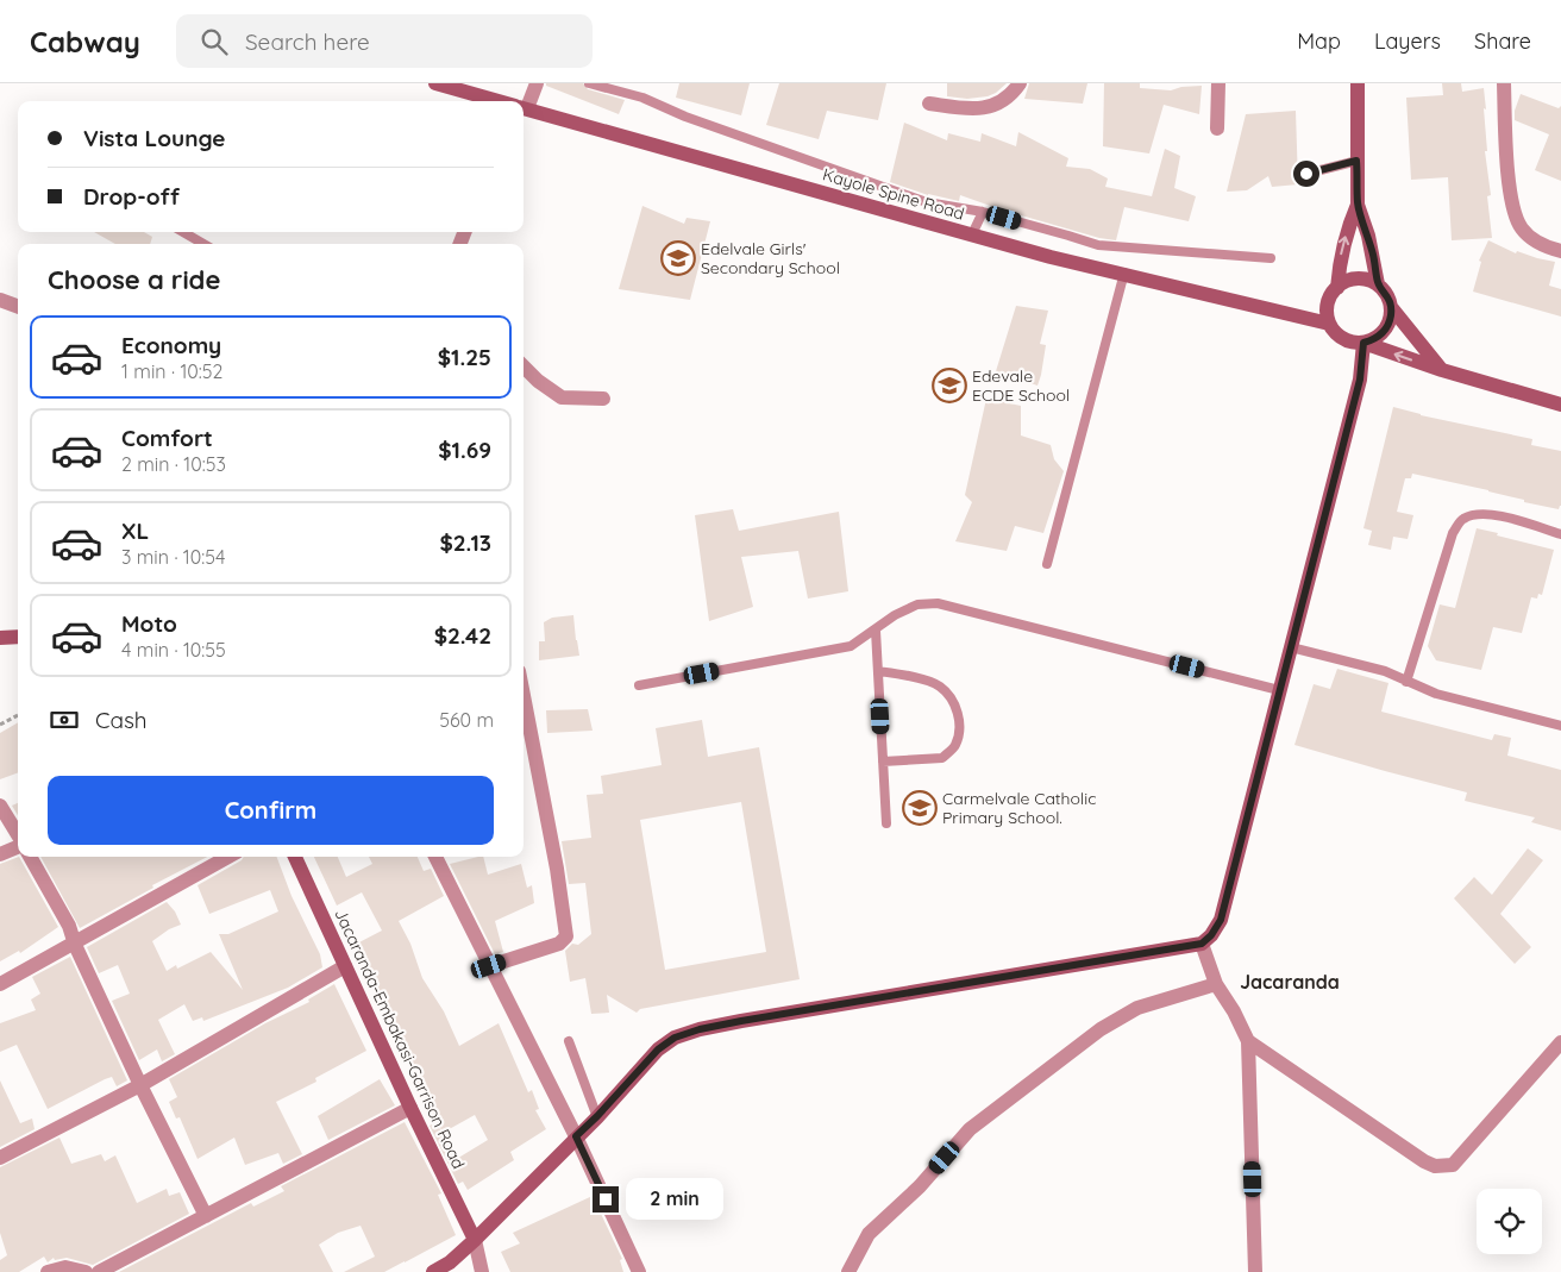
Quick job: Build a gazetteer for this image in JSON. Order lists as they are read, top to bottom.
{
  "streets": {
    "street": ["Kayole Spine Road", "Jacaranda-Embakasi-Garrison Road"]
  },
  "districts": ["Jacaranda"],
  "places": {
    "school or university": ["Edelvale Girls' Secondary School", "Edevale ECDE School", "Carmelvale Catholic Primary School."]
  },
  "page": {
    "header": "Cabway",
    "search": "Search here",
    "nav": ["Map", "Layers", "Share"],
    "banner": ["Vista Lounge", "Drop-off"],
    "heading": "Choose a ride",
    "list": [
      {
        "name": "Economy",
        "note": "1 min · 10:52",
        "value": "$1.25"
      },
      {
        "name": "Comfort",
        "note": "2 min · 10:53",
        "value": "$1.69"
      },
      {
        "name": "XL",
        "note": "3 min · 10:54",
        "value": "$2.13"
      },
      {
        "name": "Moto",
        "note": "4 min · 10:55",
        "value": "$2.42"
      }
    ],
    "pay": ["Cash", "560 m"],
    "buttons": "Confirm",
    "bubble": "2 min"
  }
}
